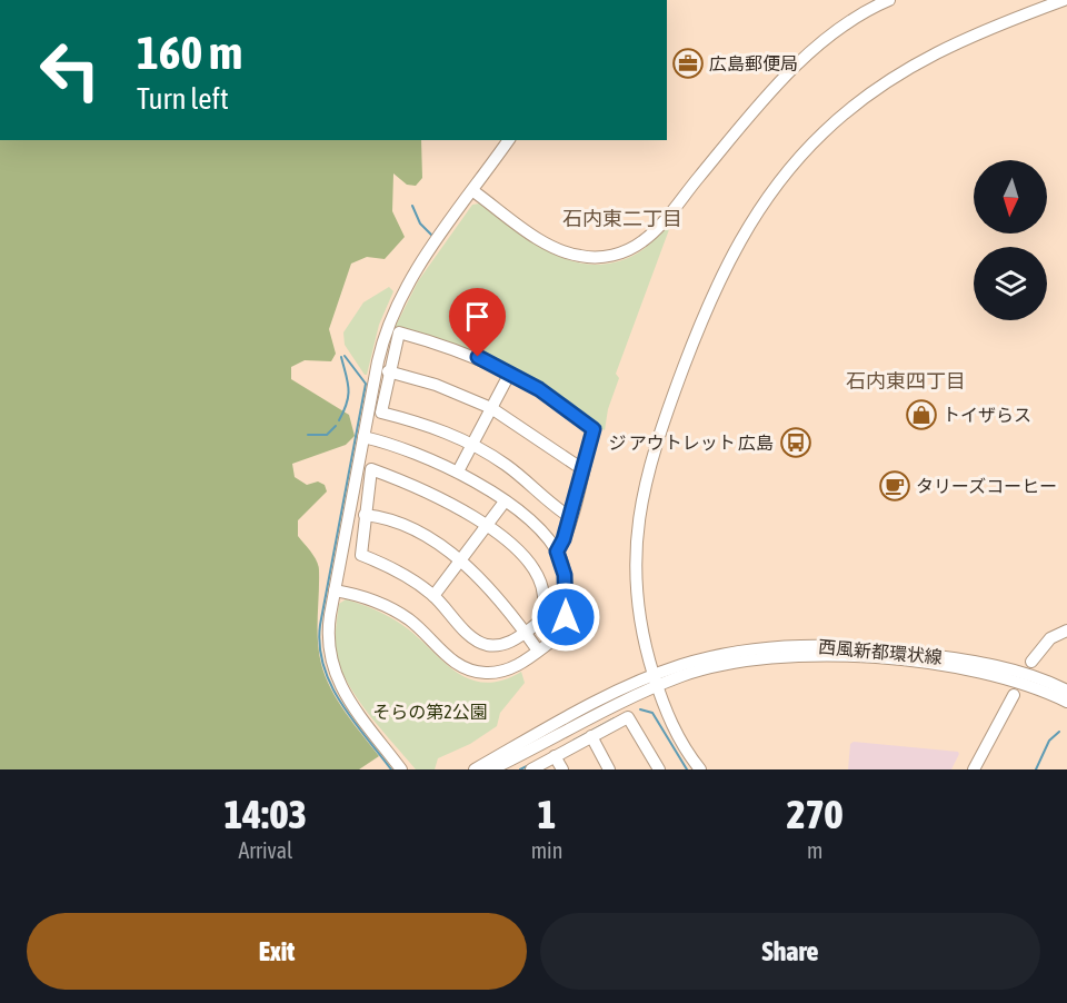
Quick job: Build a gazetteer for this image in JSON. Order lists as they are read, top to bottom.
{
  "streets": {
    "street": ["西風新都環状線"]
  },
  "districts": ["石内東二丁目", "石内東四丁目"],
  "parks": ["そらの第2公園"],
  "places": {
    "office": ["広島郵便局"],
    "shop": ["トイザらス"],
    "bus stop": ["ジ アウトレット 広島"],
    "cafe": ["タリーズコーヒー"]
  },
  "north": "bottom",
  "page": {
    "turn": ["160 m", "Turn left"],
    "eta": [
      "14:03",
      "Arrival",
      "1",
      "min",
      "270",
      "m"
    ],
    "buttons": ["Exit", "Share"]
  }
}
